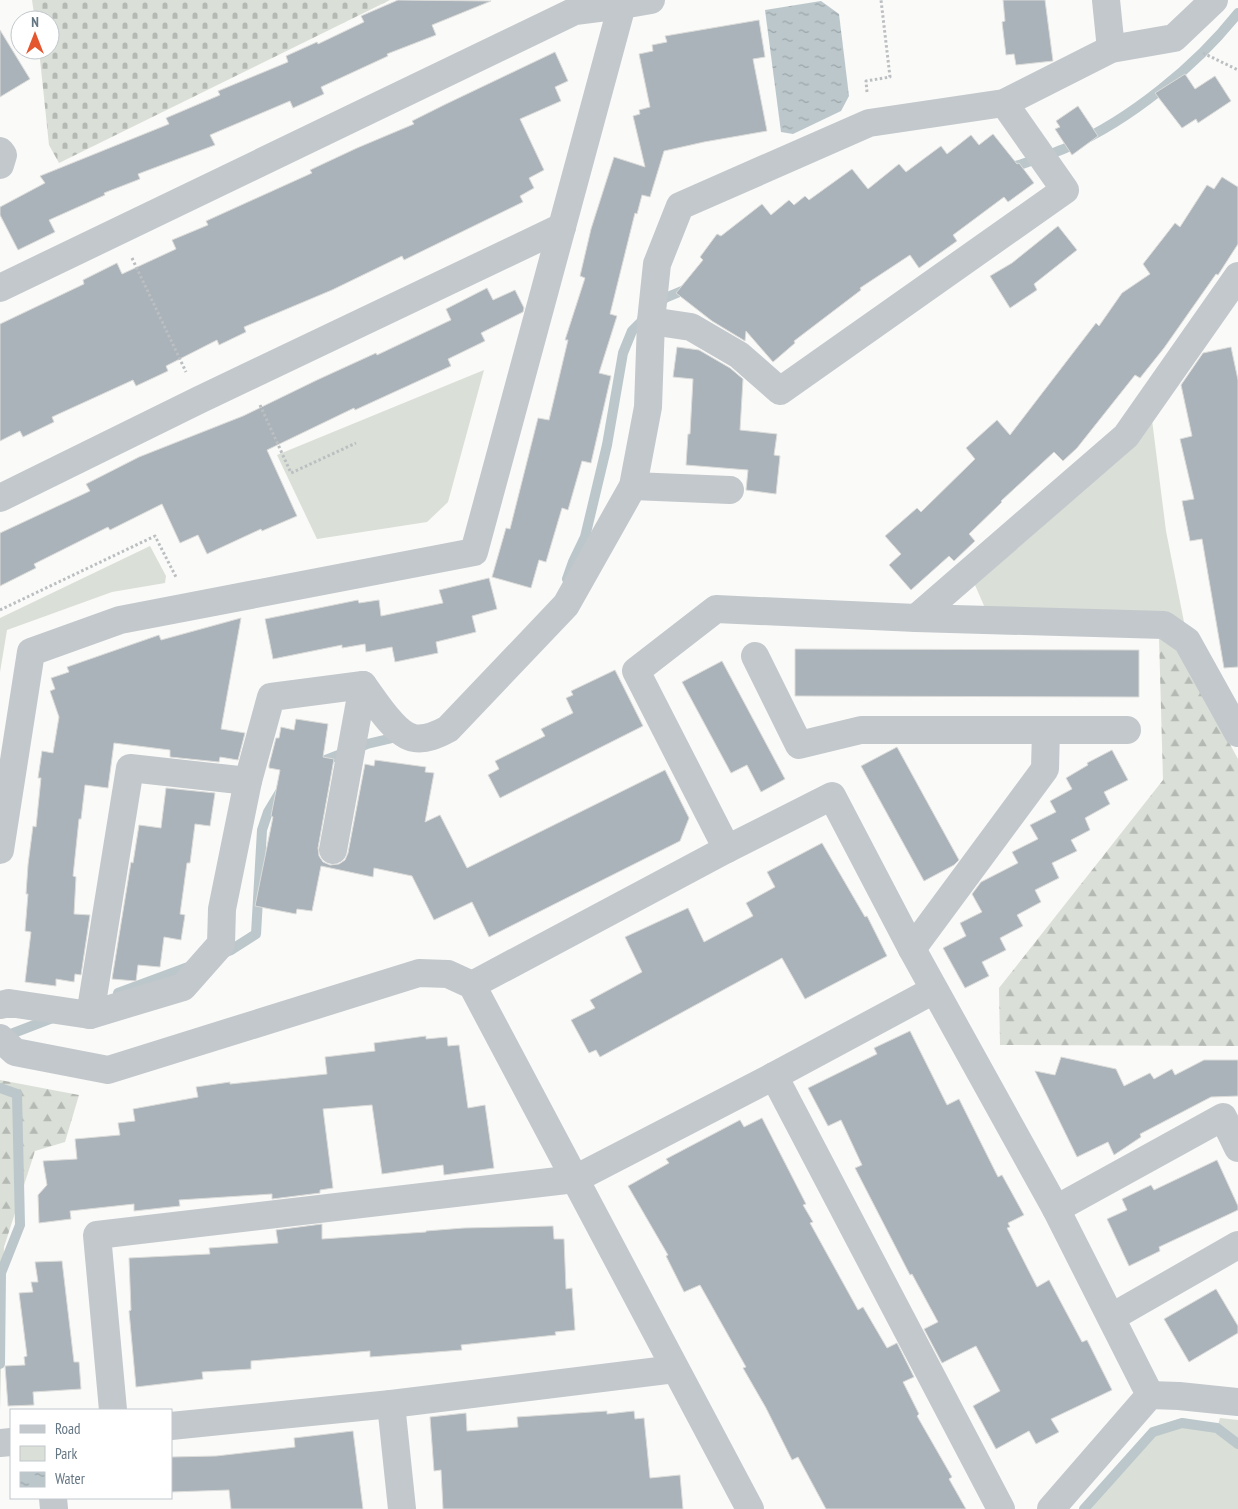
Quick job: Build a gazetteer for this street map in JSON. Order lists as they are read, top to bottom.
{
  "legend": ["Road", "Park", "Water"],
  "north": "top"
}
